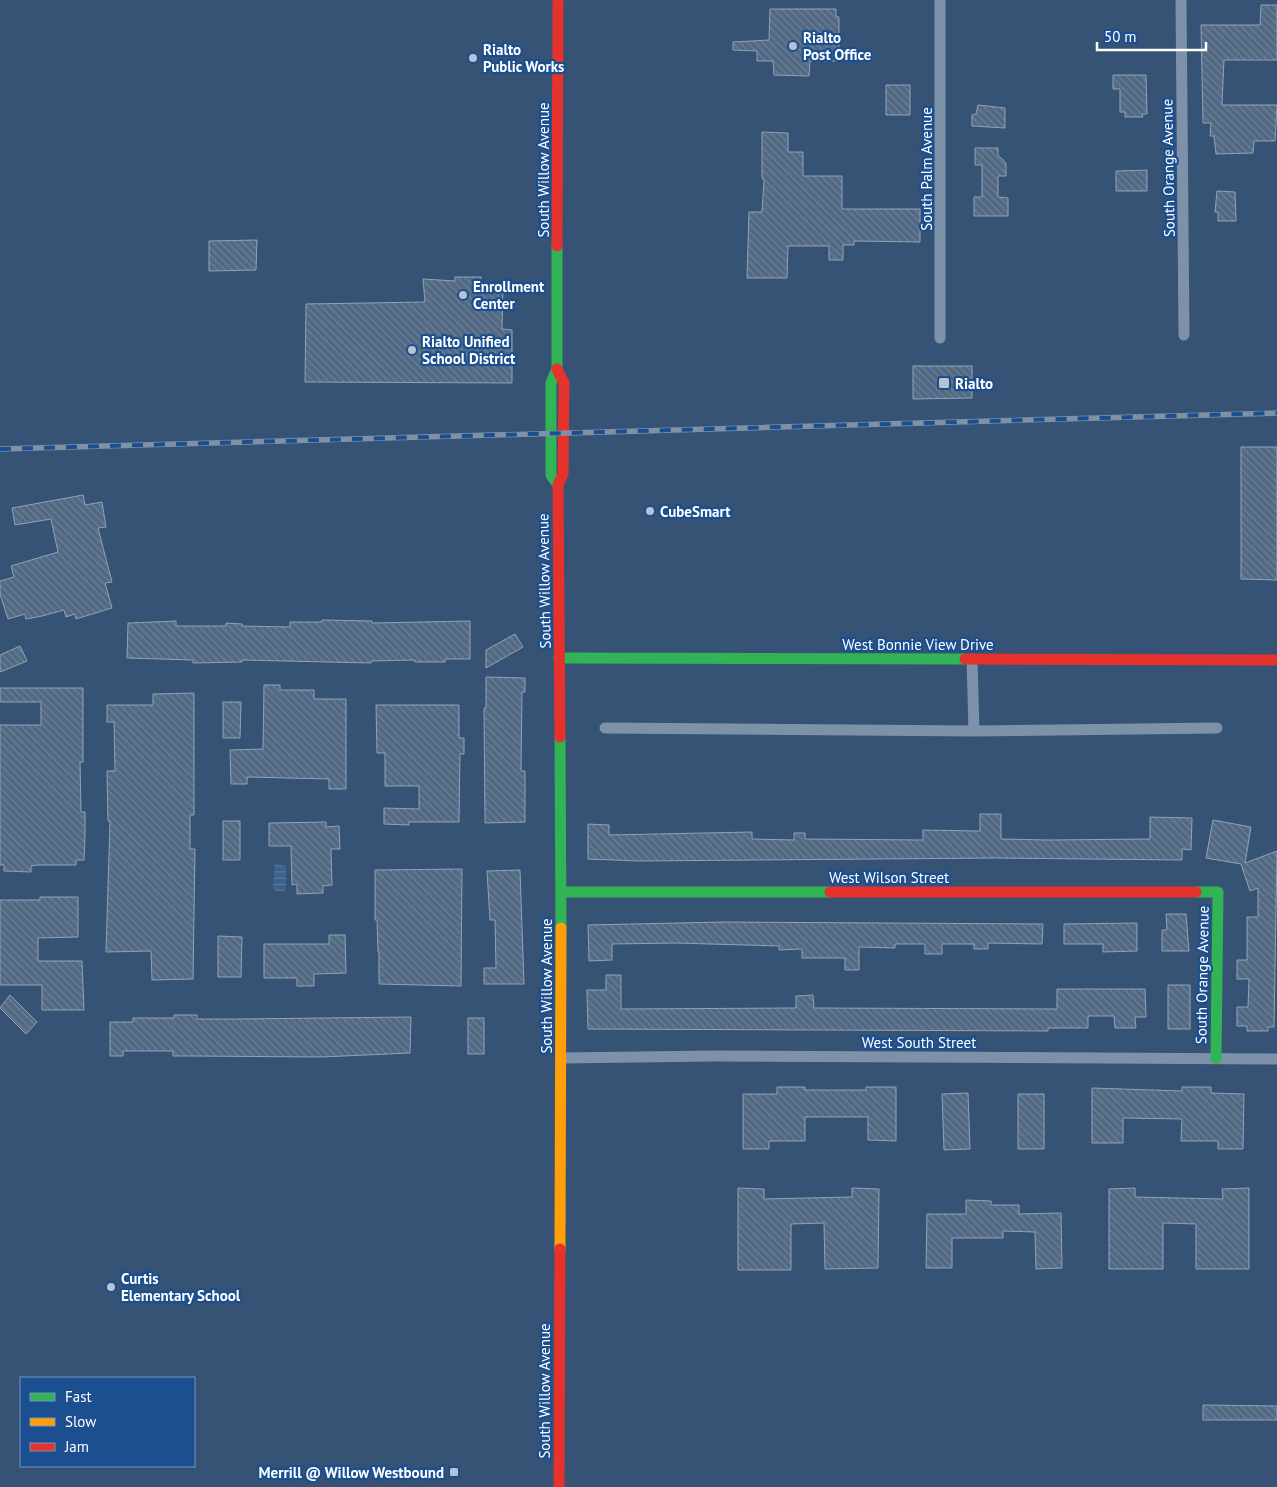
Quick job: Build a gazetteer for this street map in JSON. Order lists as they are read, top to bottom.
{
  "streets": {
    "street": [
      "South Orange Avenue",
      "South Palm Avenue",
      "South Willow Avenue",
      "West Bonnie View Drive",
      "West Wilson Street",
      "West South Street"
    ]
  },
  "crossings": [
    ["South Orange Avenue", "West Wilson Street"],
    ["South Orange Avenue", "West South Street"],
    ["South Willow Avenue", "West Bonnie View Drive"],
    ["South Willow Avenue", "West Wilson Street"],
    ["South Willow Avenue", "West South Street"]
  ],
  "places": {
    "other": [
      "Rialto Post Office",
      "Rialto Public Works",
      "Enrollment Center",
      "Rialto Unified School District",
      "CubeSmart",
      "Curtis Elementary School"
    ],
    "transit": ["Rialto", "Merrill @ Willow Westbound"]
  },
  "legend": ["Fast", "Slow", "Jam"],
  "scale_bar": "50 m"
}
